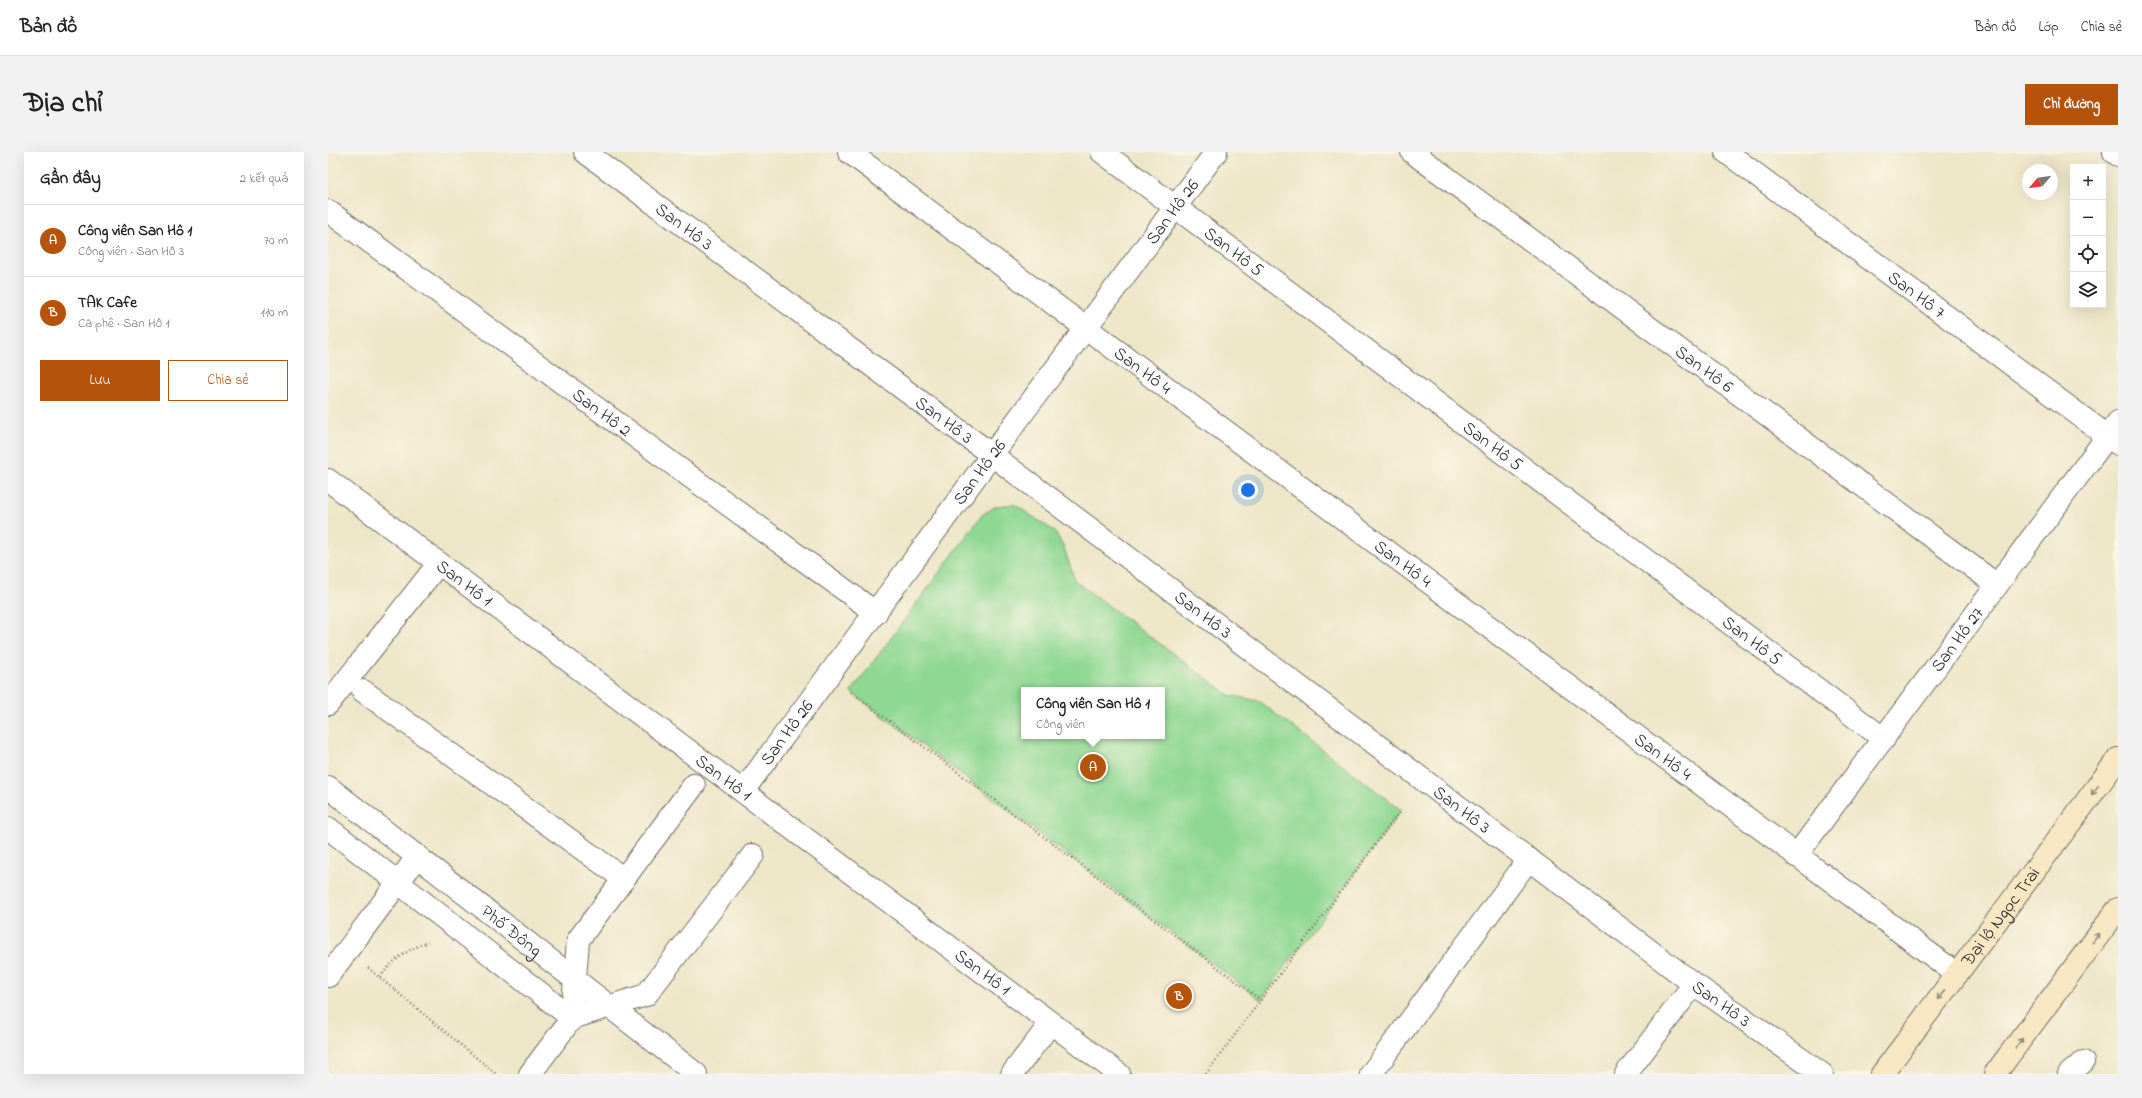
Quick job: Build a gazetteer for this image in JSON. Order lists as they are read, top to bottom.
{
  "streets": {
    "main road": ["Đại lộ Ngọc Trai"],
    "street": [
      "San Hô 26",
      "San Hô 3",
      "San Hô 5",
      "San Hô 7",
      "San Hô 6",
      "San Hô 4",
      "San Hô 2",
      "San Hô 1",
      "San Hô 27",
      "Phố Đông"
    ]
  },
  "crossings": [
    ["San Hô 26", "San Hô 3"],
    ["San Hô 26", "San Hô 5"],
    ["San Hô 26", "San Hô 4"],
    ["San Hô 26", "San Hô 2"],
    ["San Hô 26", "San Hô 1"],
    ["San Hô 5", "San Hô 27"],
    ["San Hô 7", "San Hô 27"],
    ["San Hô 6", "San Hô 27"],
    ["San Hô 4", "San Hô 27"],
    ["San Hô 4", "Đại lộ Ngọc Trai"]
  ],
  "north": "bottom left",
  "page": {
    "header": "Bản đồ",
    "nav": ["Bản đồ", "Lớp", "Chia sẻ"],
    "title": "Địa chỉ",
    "buttons": [
      "Chỉ đường",
      ["Lưu", "Chia sẻ"]
    ],
    "heading": ["Gần đây", "2 kết quả"],
    "map_buttons": ["+", "−"],
    "list": [
      {
        "mark": "A",
        "name": "Công viên San Hô 1",
        "note": "Công viên · San Hô 3",
        "value": "70 m"
      },
      {
        "mark": "B",
        "name": "TAK Cafe",
        "note": "Cà phê · San Hô 1",
        "value": "110 m"
      }
    ],
    "popup": ["Công viên San Hô 1", "Công viên"],
    "pins": ["A", "B"]
  }
}
